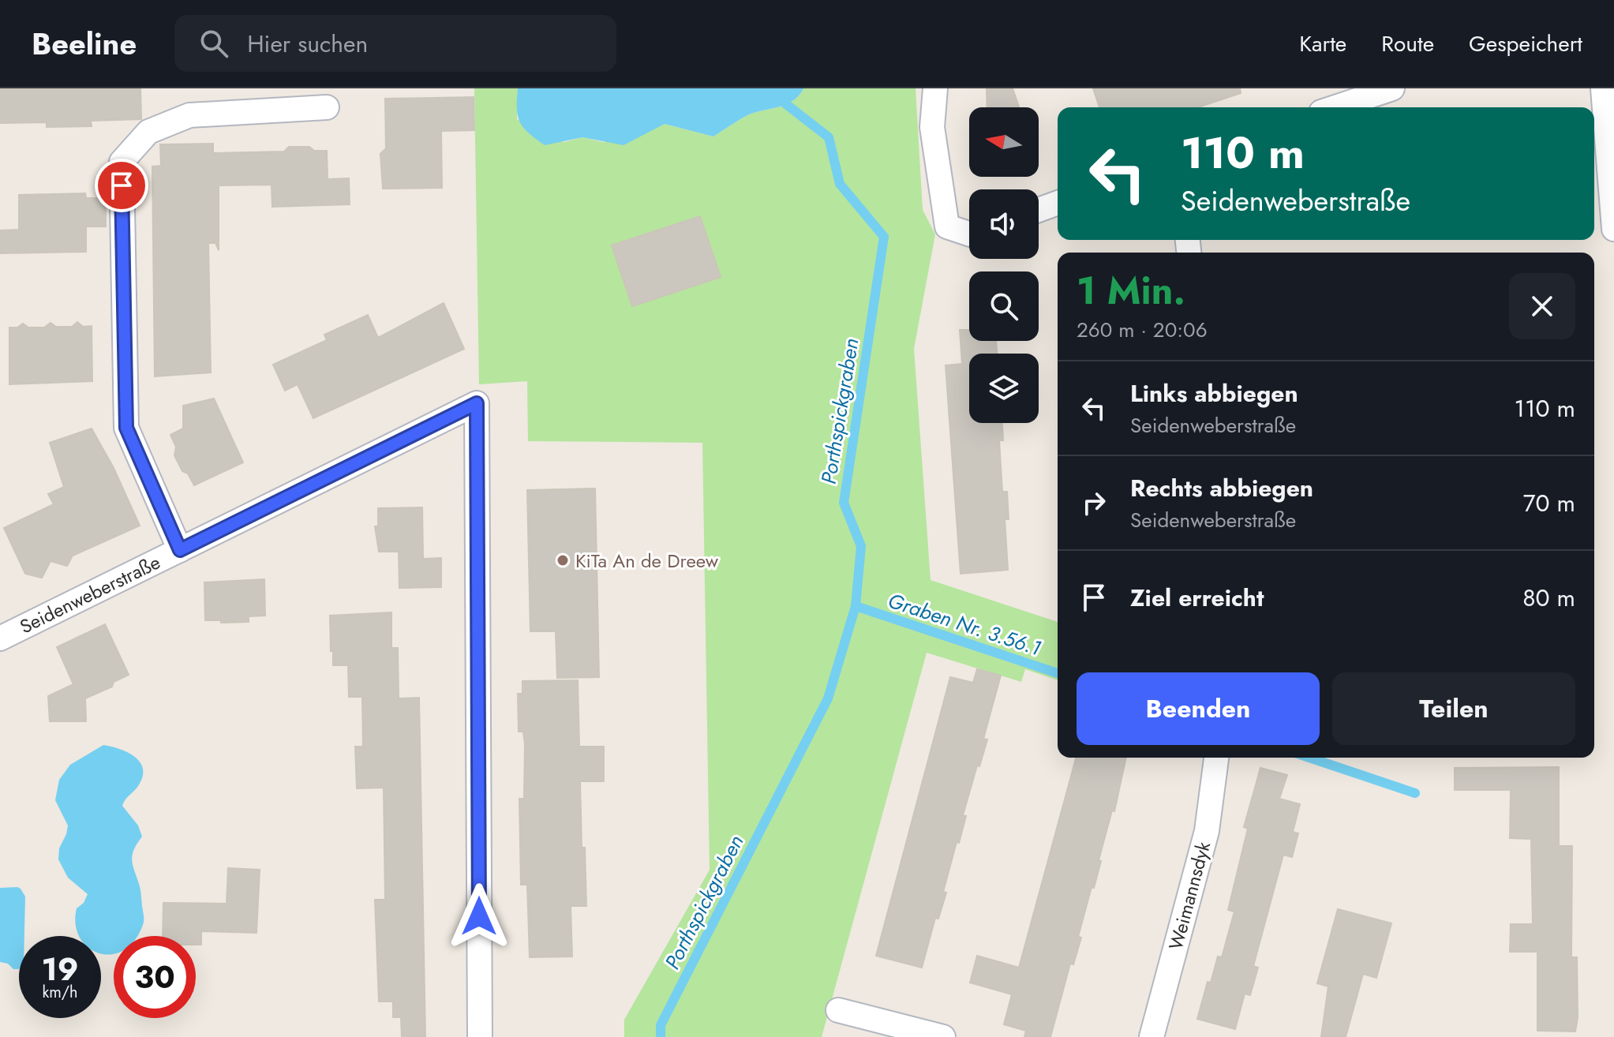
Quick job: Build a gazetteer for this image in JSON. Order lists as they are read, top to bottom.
{
  "streets": {
    "street": ["Seidenweberstraße", "Weimannsdyk"]
  },
  "water": ["Porthspickgraben", "Graben Nr. 3.56.1"],
  "places": ["KiTa An de Dreew"],
  "north": "left",
  "page": {
    "header": "Beeline",
    "search": "Hier suchen",
    "nav": ["Karte", "Route", "Gespeichert"],
    "turn": ["110 m", "Seidenweberstraße"],
    "heading": ["1 Min.", "260 m · 20:06"],
    "list": [
      {
        "name": "Links abbiegen",
        "note": "Seidenweberstraße",
        "value": "110 m"
      },
      {
        "name": "Rechts abbiegen",
        "note": "Seidenweberstraße",
        "value": "70 m"
      },
      {
        "name": "Ziel erreicht",
        "value": "80 m"
      }
    ],
    "buttons": ["Beenden", "Teilen"],
    "speed": "19 km/h",
    "limit": "30"
  }
}
